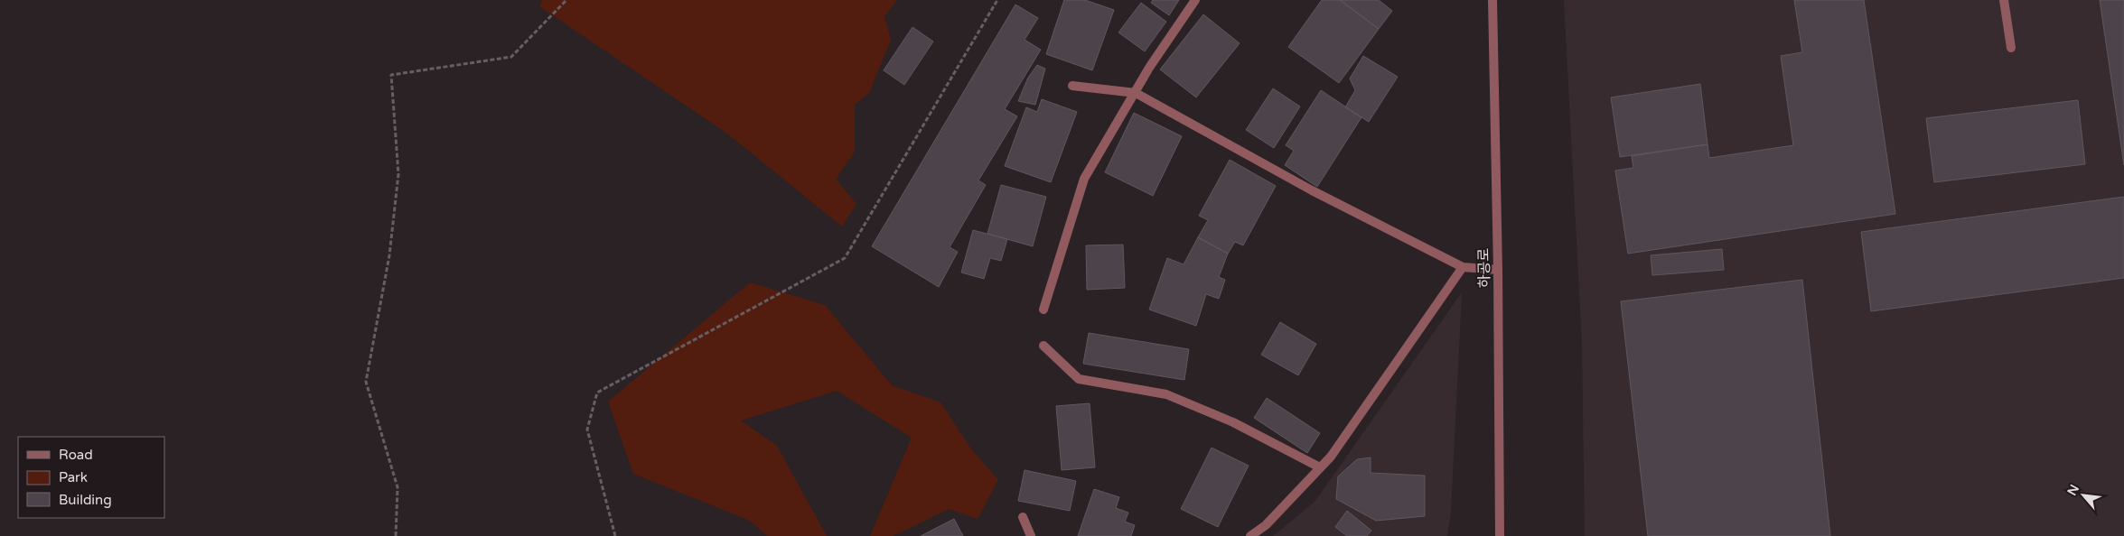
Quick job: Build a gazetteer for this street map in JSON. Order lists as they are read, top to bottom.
{
  "streets": {
    "street": ["하공로"]
  },
  "legend": ["Road", "Park", "Building"],
  "north": "top left"
}
